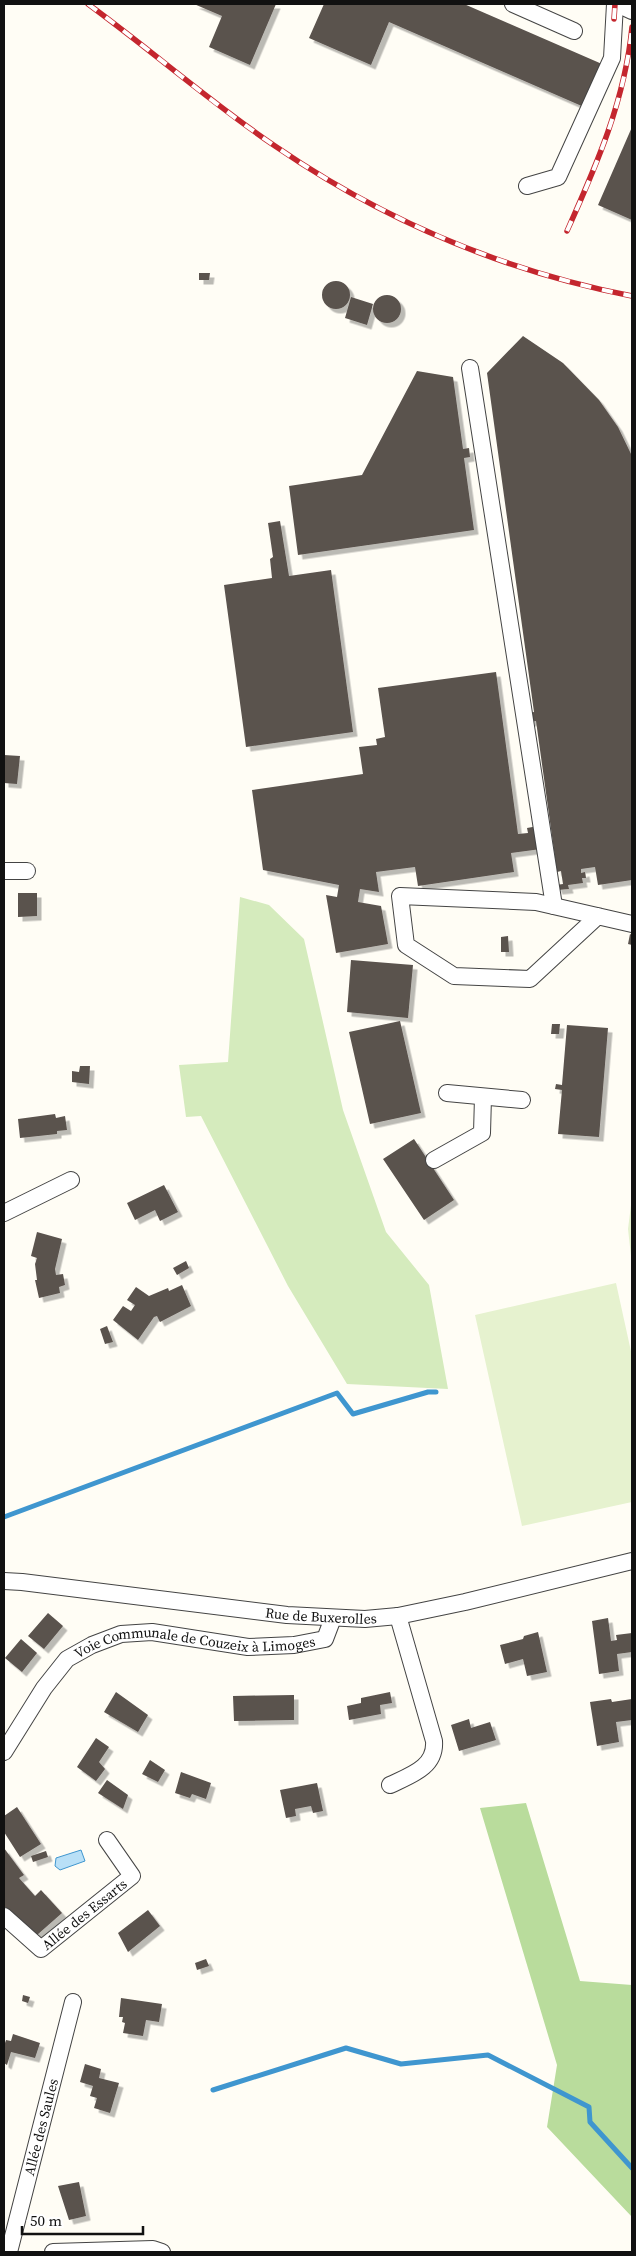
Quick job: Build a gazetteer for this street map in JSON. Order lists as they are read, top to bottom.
{
  "streets": {
    "street": [
      "Rue de Buxerolles",
      "Voie Communale de Couzeix à Limoges",
      "Allée des Essarts",
      "Allée des Saules"
    ]
  },
  "crossings": [
    ["Rue de Buxerolles", "Voie Communale de Couzeix à Limoges"]
  ],
  "scale_bar": "50 m"
}
